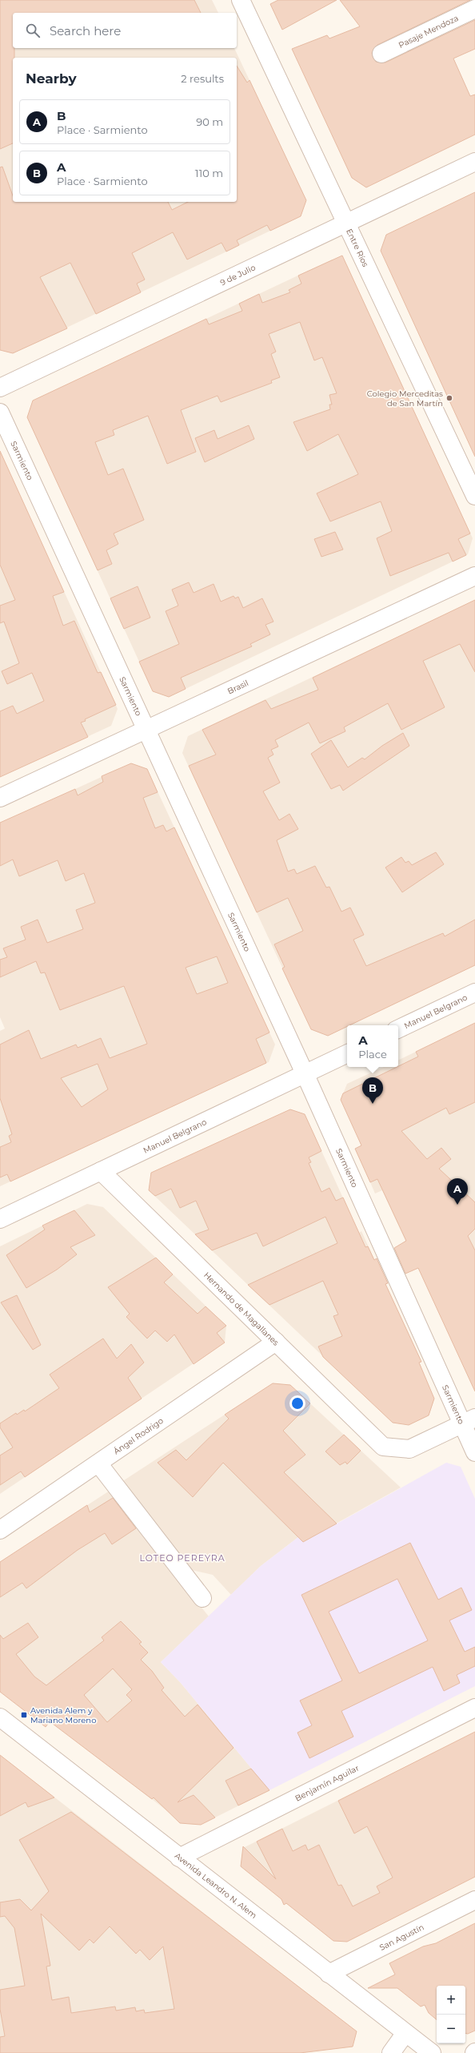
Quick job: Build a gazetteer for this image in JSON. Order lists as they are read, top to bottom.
{
  "streets": {
    "street": [
      "Pasaje Mendoza",
      "Entre Ríos",
      "9 de Julio",
      "Sarmiento",
      "Brasil",
      "Manuel Belgrano",
      "Hernando de Magallanes",
      "Ángel Rodrigo",
      "Benjamín Aguilar",
      "Avenida Leandro N. Alem",
      "San Agustín"
    ]
  },
  "crossings": [
    ["Entre Ríos", "9 de Julio"],
    ["Sarmiento", "Brasil"],
    ["Sarmiento", "Manuel Belgrano"],
    ["Sarmiento", "Hernando de Magallanes"],
    ["Manuel Belgrano", "Hernando de Magallanes"],
    ["Hernando de Magallanes", "Ángel Rodrigo"],
    ["Benjamín Aguilar", "Avenida Leandro N. Alem"],
    ["Avenida Leandro N. Alem", "San Agustín"]
  ],
  "districts": ["LOTEO PEREYRA"],
  "places": {
    "other": ["Colegio Merceditas de San Martín"],
    "transit": ["Avenida Alem y Mariano Moreno"]
  },
  "page": {
    "search": "Search here",
    "heading": ["Nearby", "2 results"],
    "list": [
      {
        "mark": "A",
        "name": "B",
        "note": "Place · Sarmiento",
        "value": "90 m"
      },
      {
        "mark": "B",
        "name": "A",
        "note": "Place · Sarmiento",
        "value": "110 m"
      }
    ],
    "popup": ["A", "Place"],
    "pins": ["B", "A"],
    "map_buttons": ["+", "−"]
  }
}
